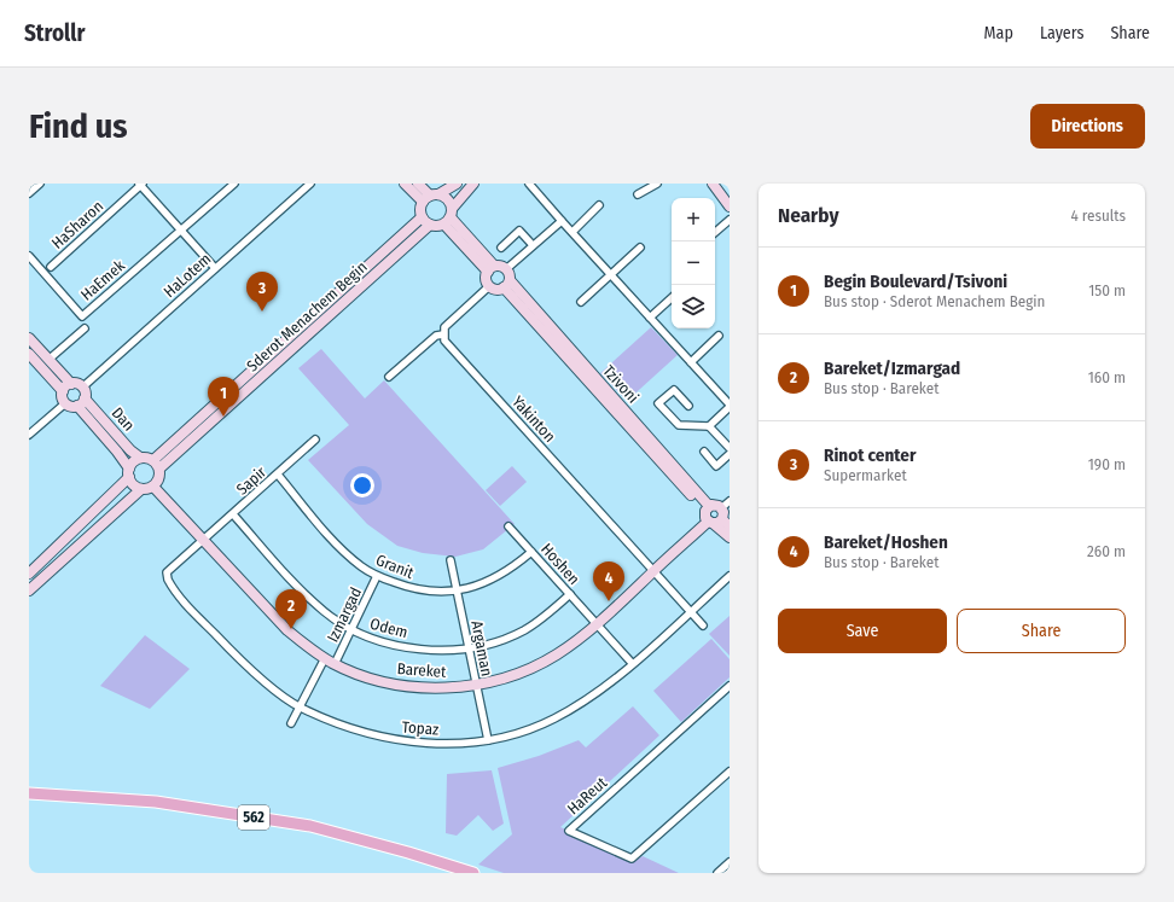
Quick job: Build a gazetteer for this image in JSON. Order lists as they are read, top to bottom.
{
  "streets": {
    "main road": ["562"],
    "street": [
      "HaSharon",
      "HaLotem",
      "HaEmek",
      "Sderot Menachem Begin",
      "Tzivoni",
      "Dan",
      "Yakinton",
      "Sapir",
      "Hoshen",
      "Granit",
      "Izmargad",
      "Odem",
      "Argaman",
      "Bareket",
      "Topaz",
      "HaReut"
    ]
  },
  "crossings": [
    ["HaLotem", "Dan"],
    ["Sderot Menachem Begin", "Dan"],
    ["Sderot Menachem Begin", "Bareket"],
    ["Dan", "Bareket"],
    ["Yakinton", "Bareket"],
    ["Yakinton", "Topaz"],
    ["Sapir", "Granit"],
    ["Sapir", "Odem"],
    ["Sapir", "Bareket"],
    ["Sapir", "Topaz"],
    ["Hoshen", "Granit"],
    ["Hoshen", "Odem"],
    ["Hoshen", "Bareket"],
    ["Hoshen", "Topaz"],
    ["Granit", "Izmargad"],
    ["Granit", "Argaman"],
    ["Izmargad", "Odem"],
    ["Izmargad", "Bareket"],
    ["Izmargad", "Topaz"],
    ["Odem", "Argaman"],
    ["Argaman", "Bareket"],
    ["Argaman", "Topaz"],
    ["Bareket", "Topaz"]
  ],
  "page": {
    "header": "Strollr",
    "nav": ["Map", "Layers", "Share"],
    "buttons": [
      "Directions",
      ["Save", "Share"]
    ],
    "title": "Find us",
    "heading": ["Nearby", "4 results"],
    "map_buttons": ["+", "−"],
    "list": [
      {
        "mark": "1",
        "name": "Begin Boulevard/Tsivoni",
        "note": "Bus stop · Sderot Menachem Begin",
        "value": "150 m"
      },
      {
        "mark": "2",
        "name": "Bareket/Izmargad",
        "note": "Bus stop · Bareket",
        "value": "160 m"
      },
      {
        "mark": "3",
        "name": "Rinot center",
        "note": "Supermarket",
        "value": "190 m"
      },
      {
        "mark": "4",
        "name": "Bareket/Hoshen",
        "note": "Bus stop · Bareket",
        "value": "260 m"
      }
    ],
    "pins": [
      "3",
      "1",
      "4",
      "2"
    ]
  }
}
